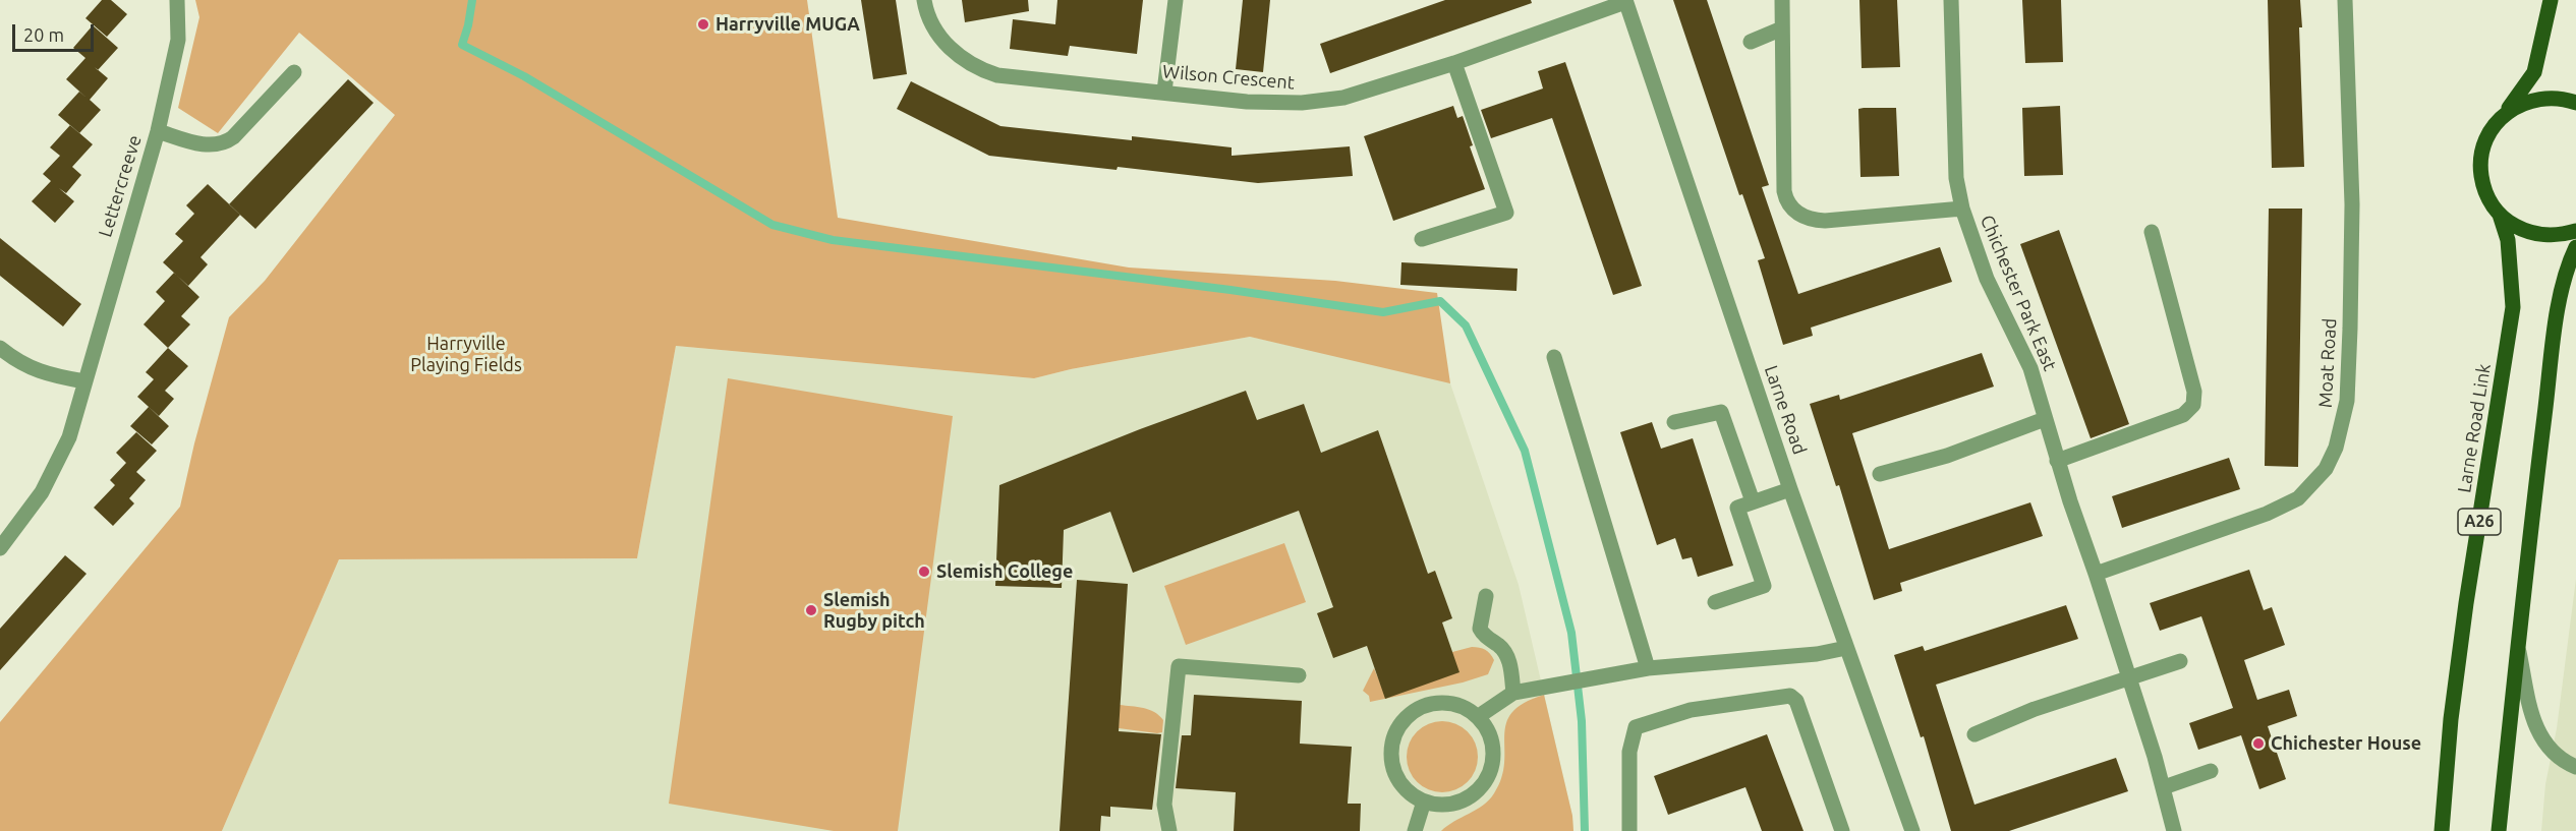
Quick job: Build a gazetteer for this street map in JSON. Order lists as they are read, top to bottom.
{
  "streets": {
    "main road": ["Larne Road Link", "A26"],
    "street": [
      "Wilson Crescent",
      "Lettercreeve",
      "Chichester Park East",
      "Moat Road",
      "Larne Road"
    ]
  },
  "crossings": [
    ["Wilson Crescent", "Larne Road"],
    ["Chichester Park East", "Moat Road"],
    ["Larne Road Link", "A26"]
  ],
  "parks": ["Harryville Playing Fields"],
  "places": [
    "Harryville MUGA",
    "Slemish College",
    "Slemish Rugby pitch",
    "Chichester House"
  ],
  "scale_bar": "20 m"
}
